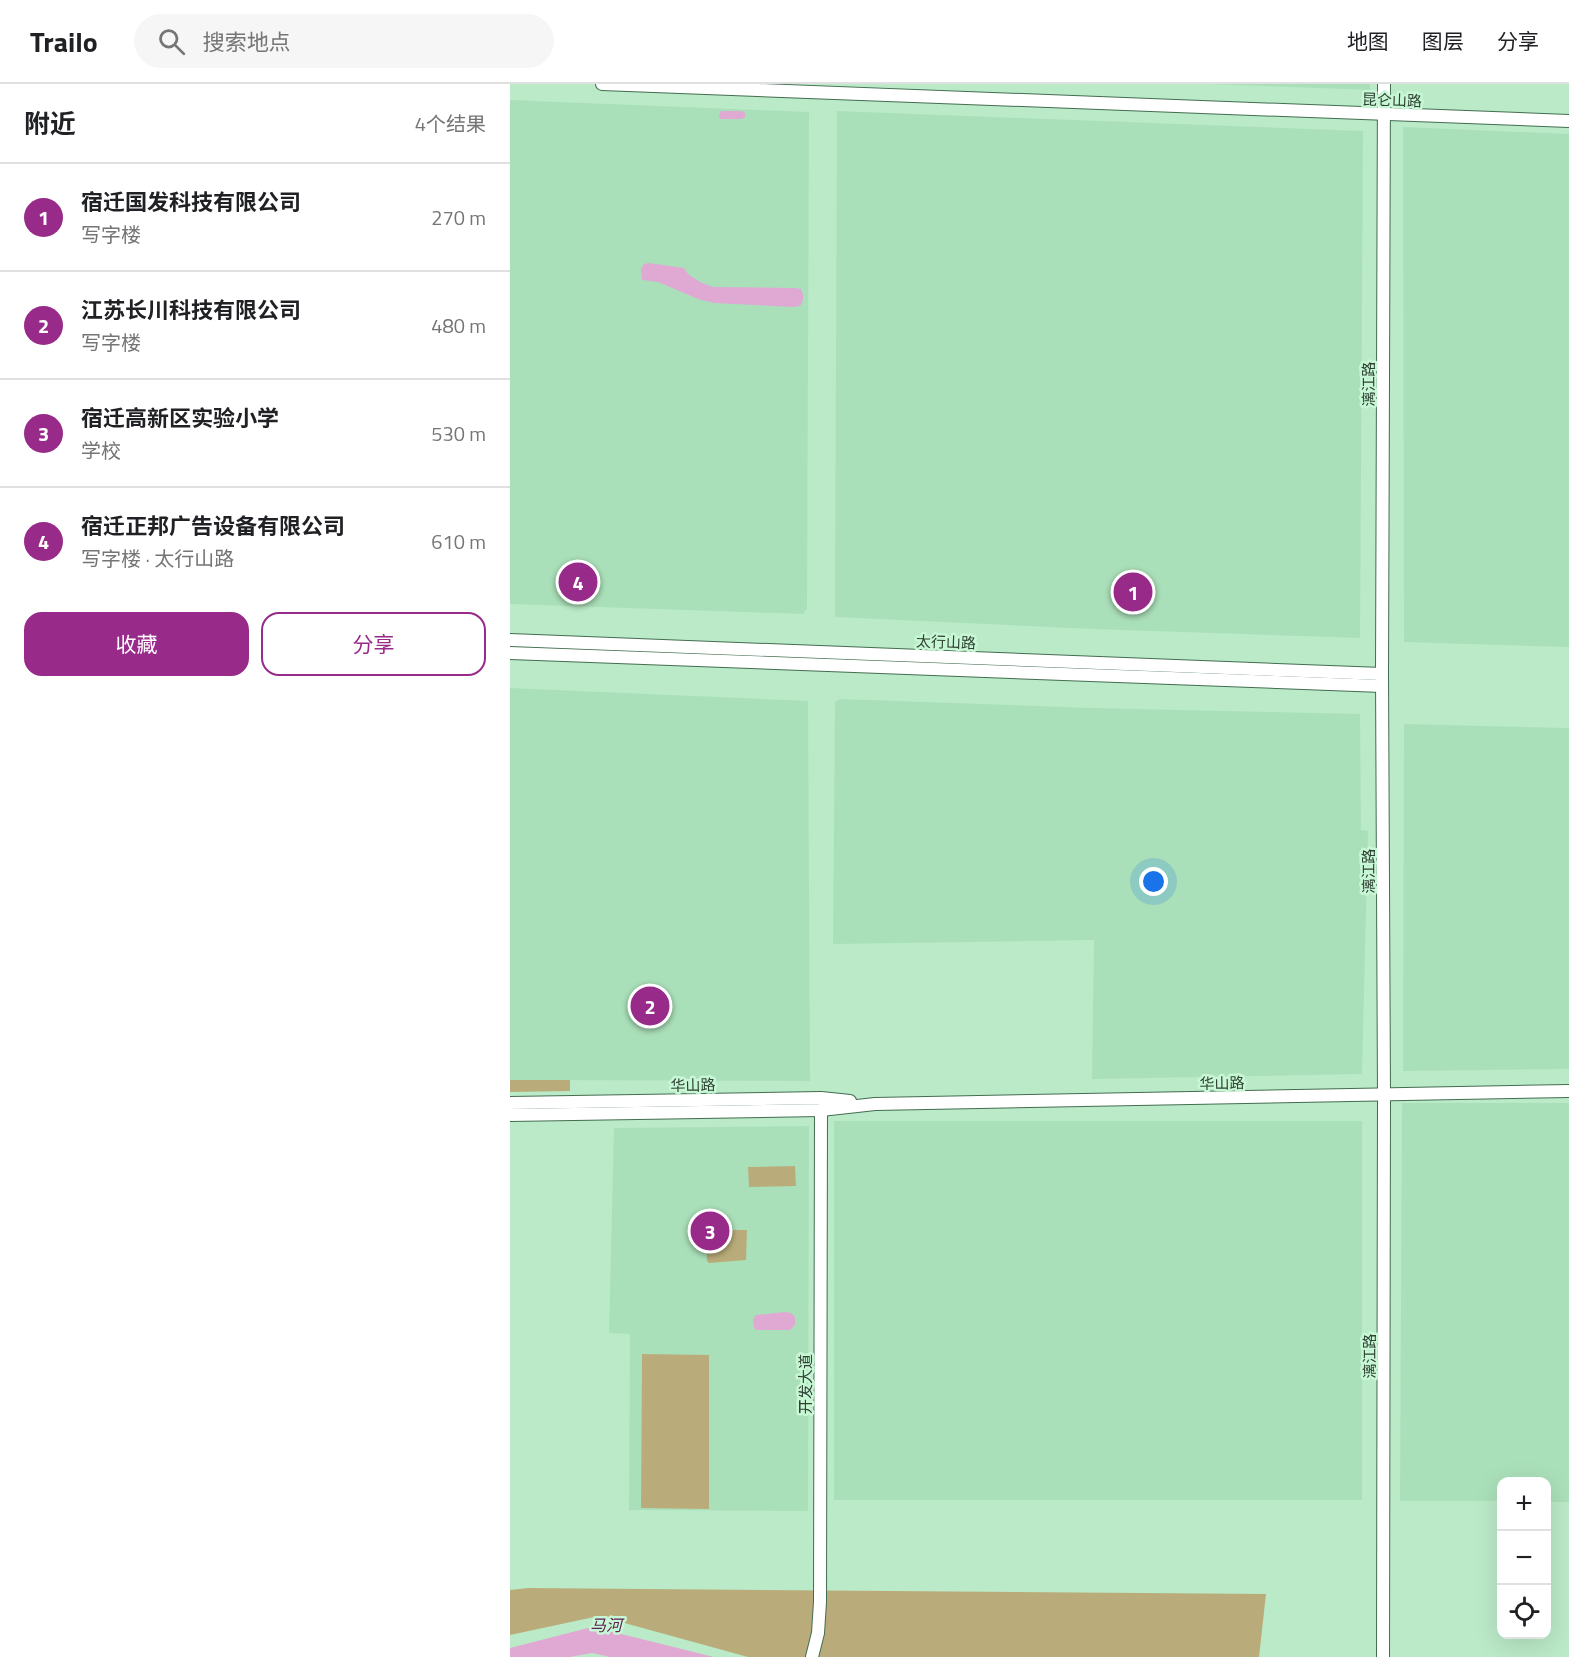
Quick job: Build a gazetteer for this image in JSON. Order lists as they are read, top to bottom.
{
  "streets": {
    "street": [
      "昆仑山路",
      "漓江路",
      "太行山路",
      "华山路",
      "开发大道"
    ]
  },
  "crossings": [
    ["昆仑山路", "漓江路"],
    ["漓江路", "太行山路"],
    ["漓江路", "华山路"],
    ["华山路", "开发大道"]
  ],
  "water": ["马河"],
  "page": {
    "header": "Trailo",
    "search": "搜索地点",
    "nav": ["地图", "图层", "分享"],
    "heading": ["附近", "4个结果"],
    "list": [
      {
        "mark": "1",
        "name": "宿迁国发科技有限公司",
        "note": "写字楼",
        "value": "270 m"
      },
      {
        "mark": "2",
        "name": "江苏长川科技有限公司",
        "note": "写字楼",
        "value": "480 m"
      },
      {
        "mark": "3",
        "name": "宿迁高新区实验小学",
        "note": "学校",
        "value": "530 m"
      },
      {
        "mark": "4",
        "name": "宿迁正邦广告设备有限公司",
        "note": "写字楼 · 太行山路",
        "value": "610 m"
      }
    ],
    "pins": [
      "4",
      "1",
      "2",
      "3"
    ],
    "buttons": ["收藏", "分享"],
    "map_buttons": ["+", "−"]
  }
}
